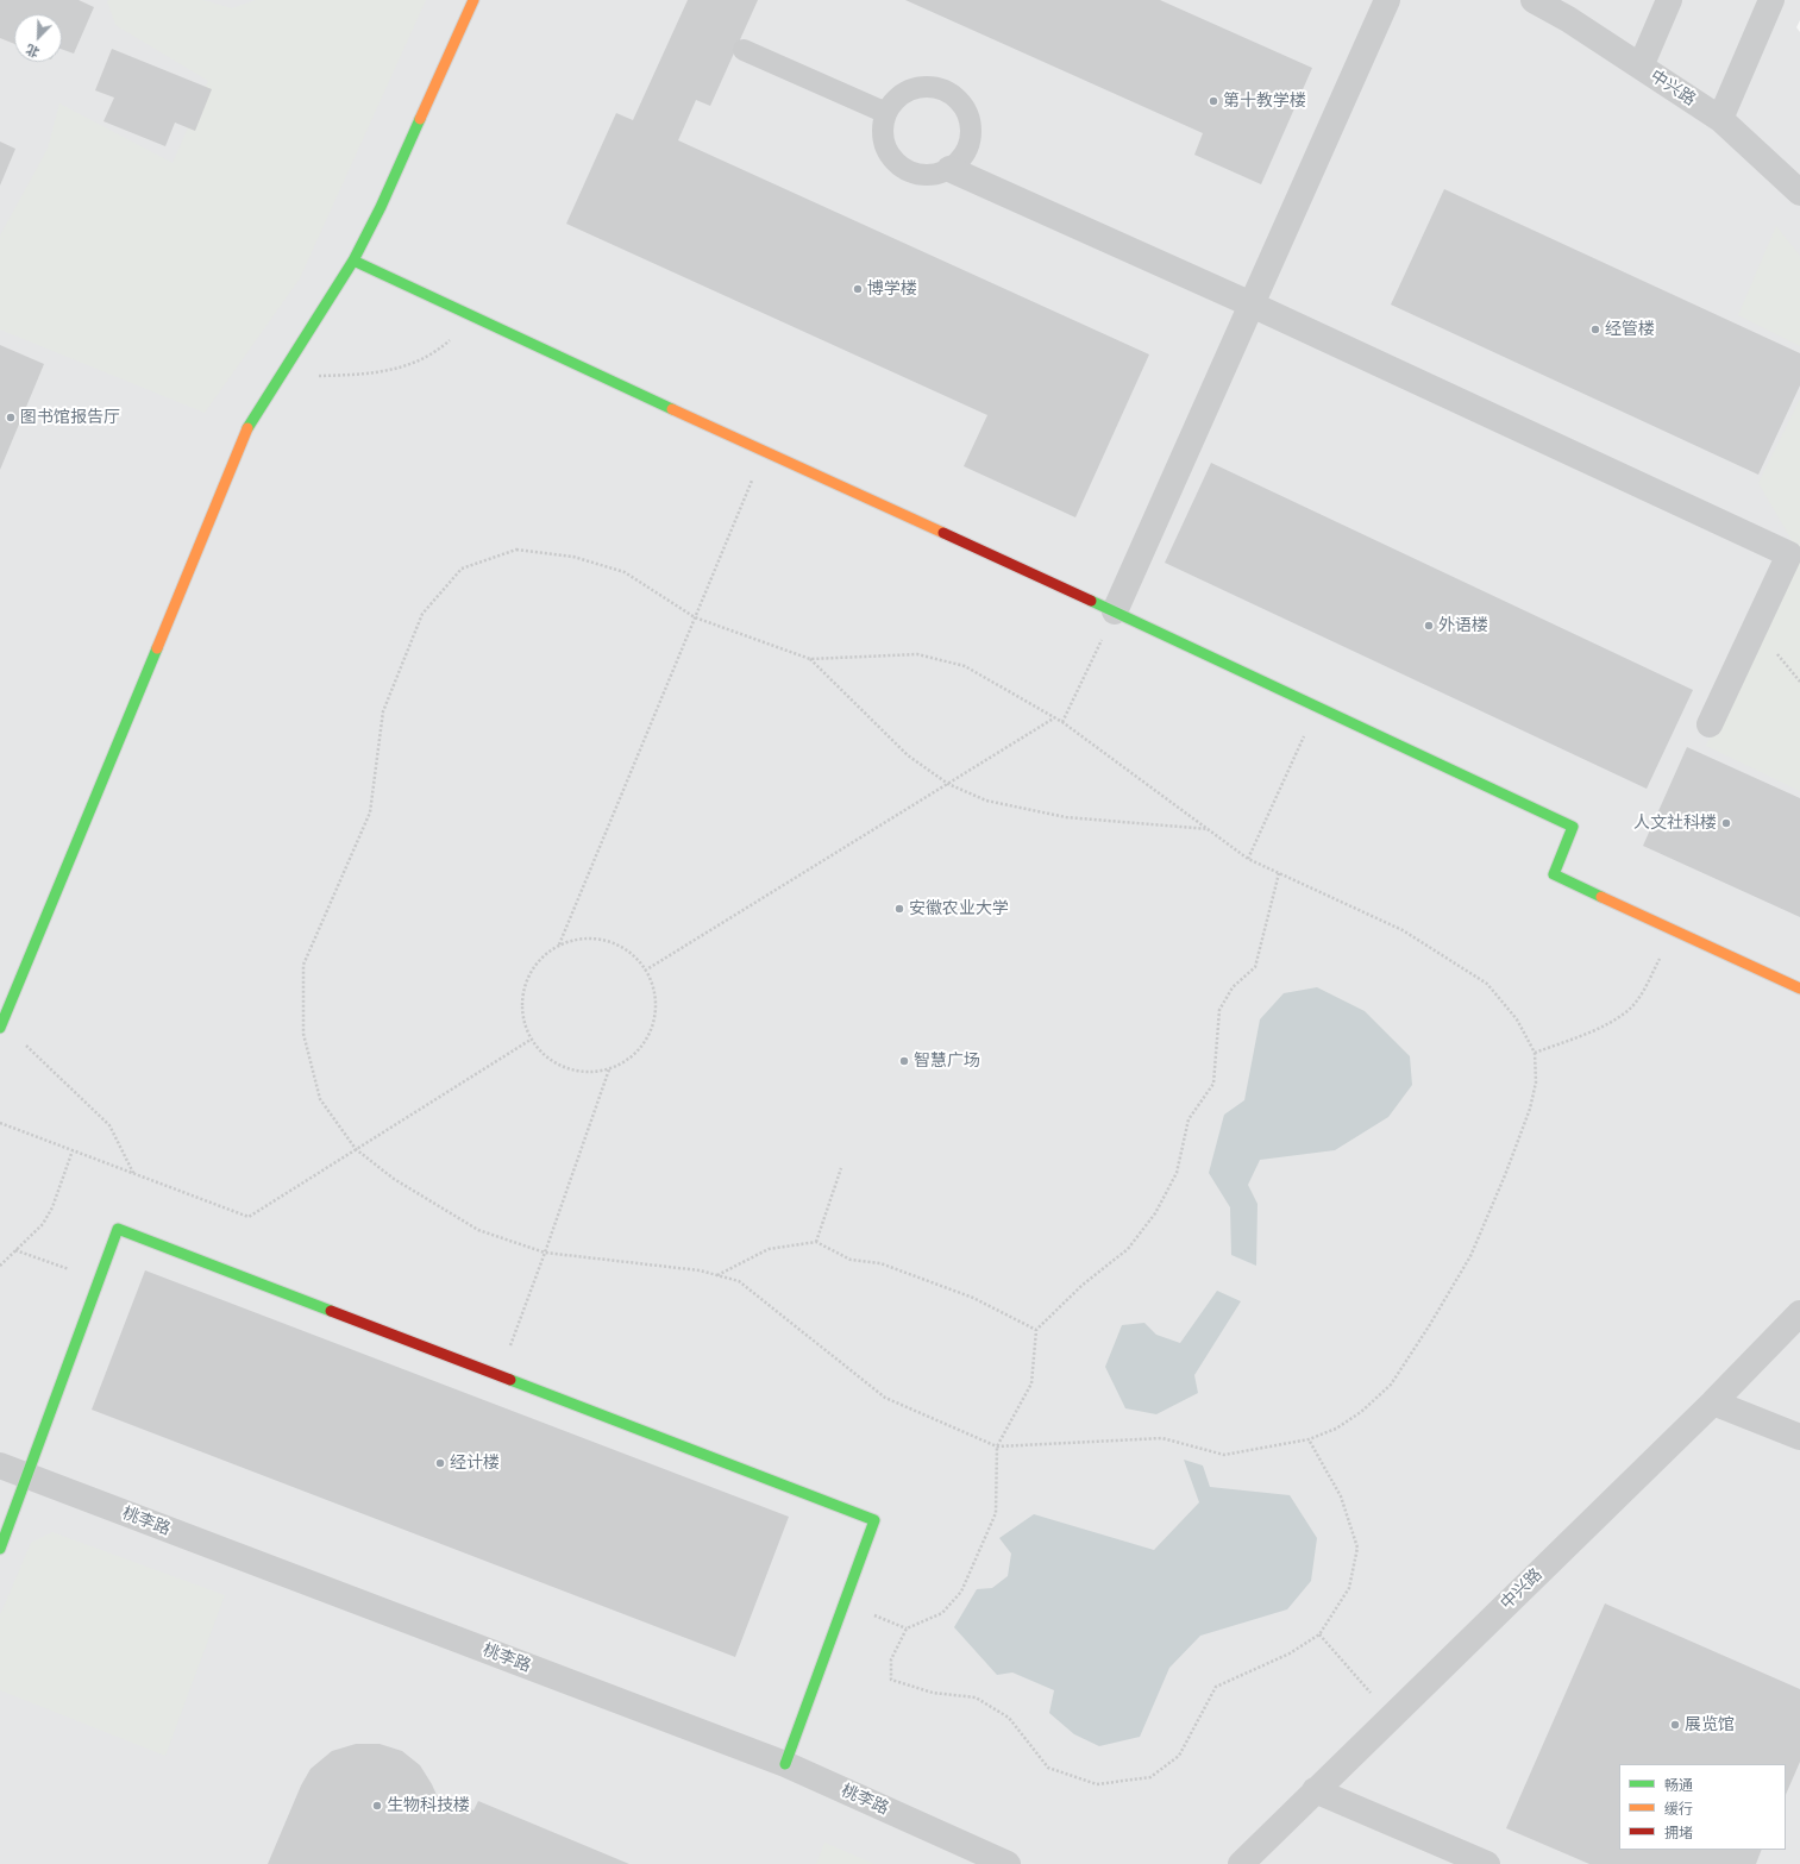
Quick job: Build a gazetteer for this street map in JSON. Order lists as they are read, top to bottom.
{
  "streets": {
    "street": ["中兴路", "桃李路"]
  },
  "places": [
    "第十教学楼",
    "博学楼",
    "经管楼",
    "图书馆报告厅",
    "外语楼",
    "人文社科楼",
    "安徽农业大学",
    "智慧广场",
    "经计楼",
    "展览馆",
    "生物科技楼"
  ],
  "legend": ["畅通", "缓行", "拥堵"],
  "north": "bottom left"
}
